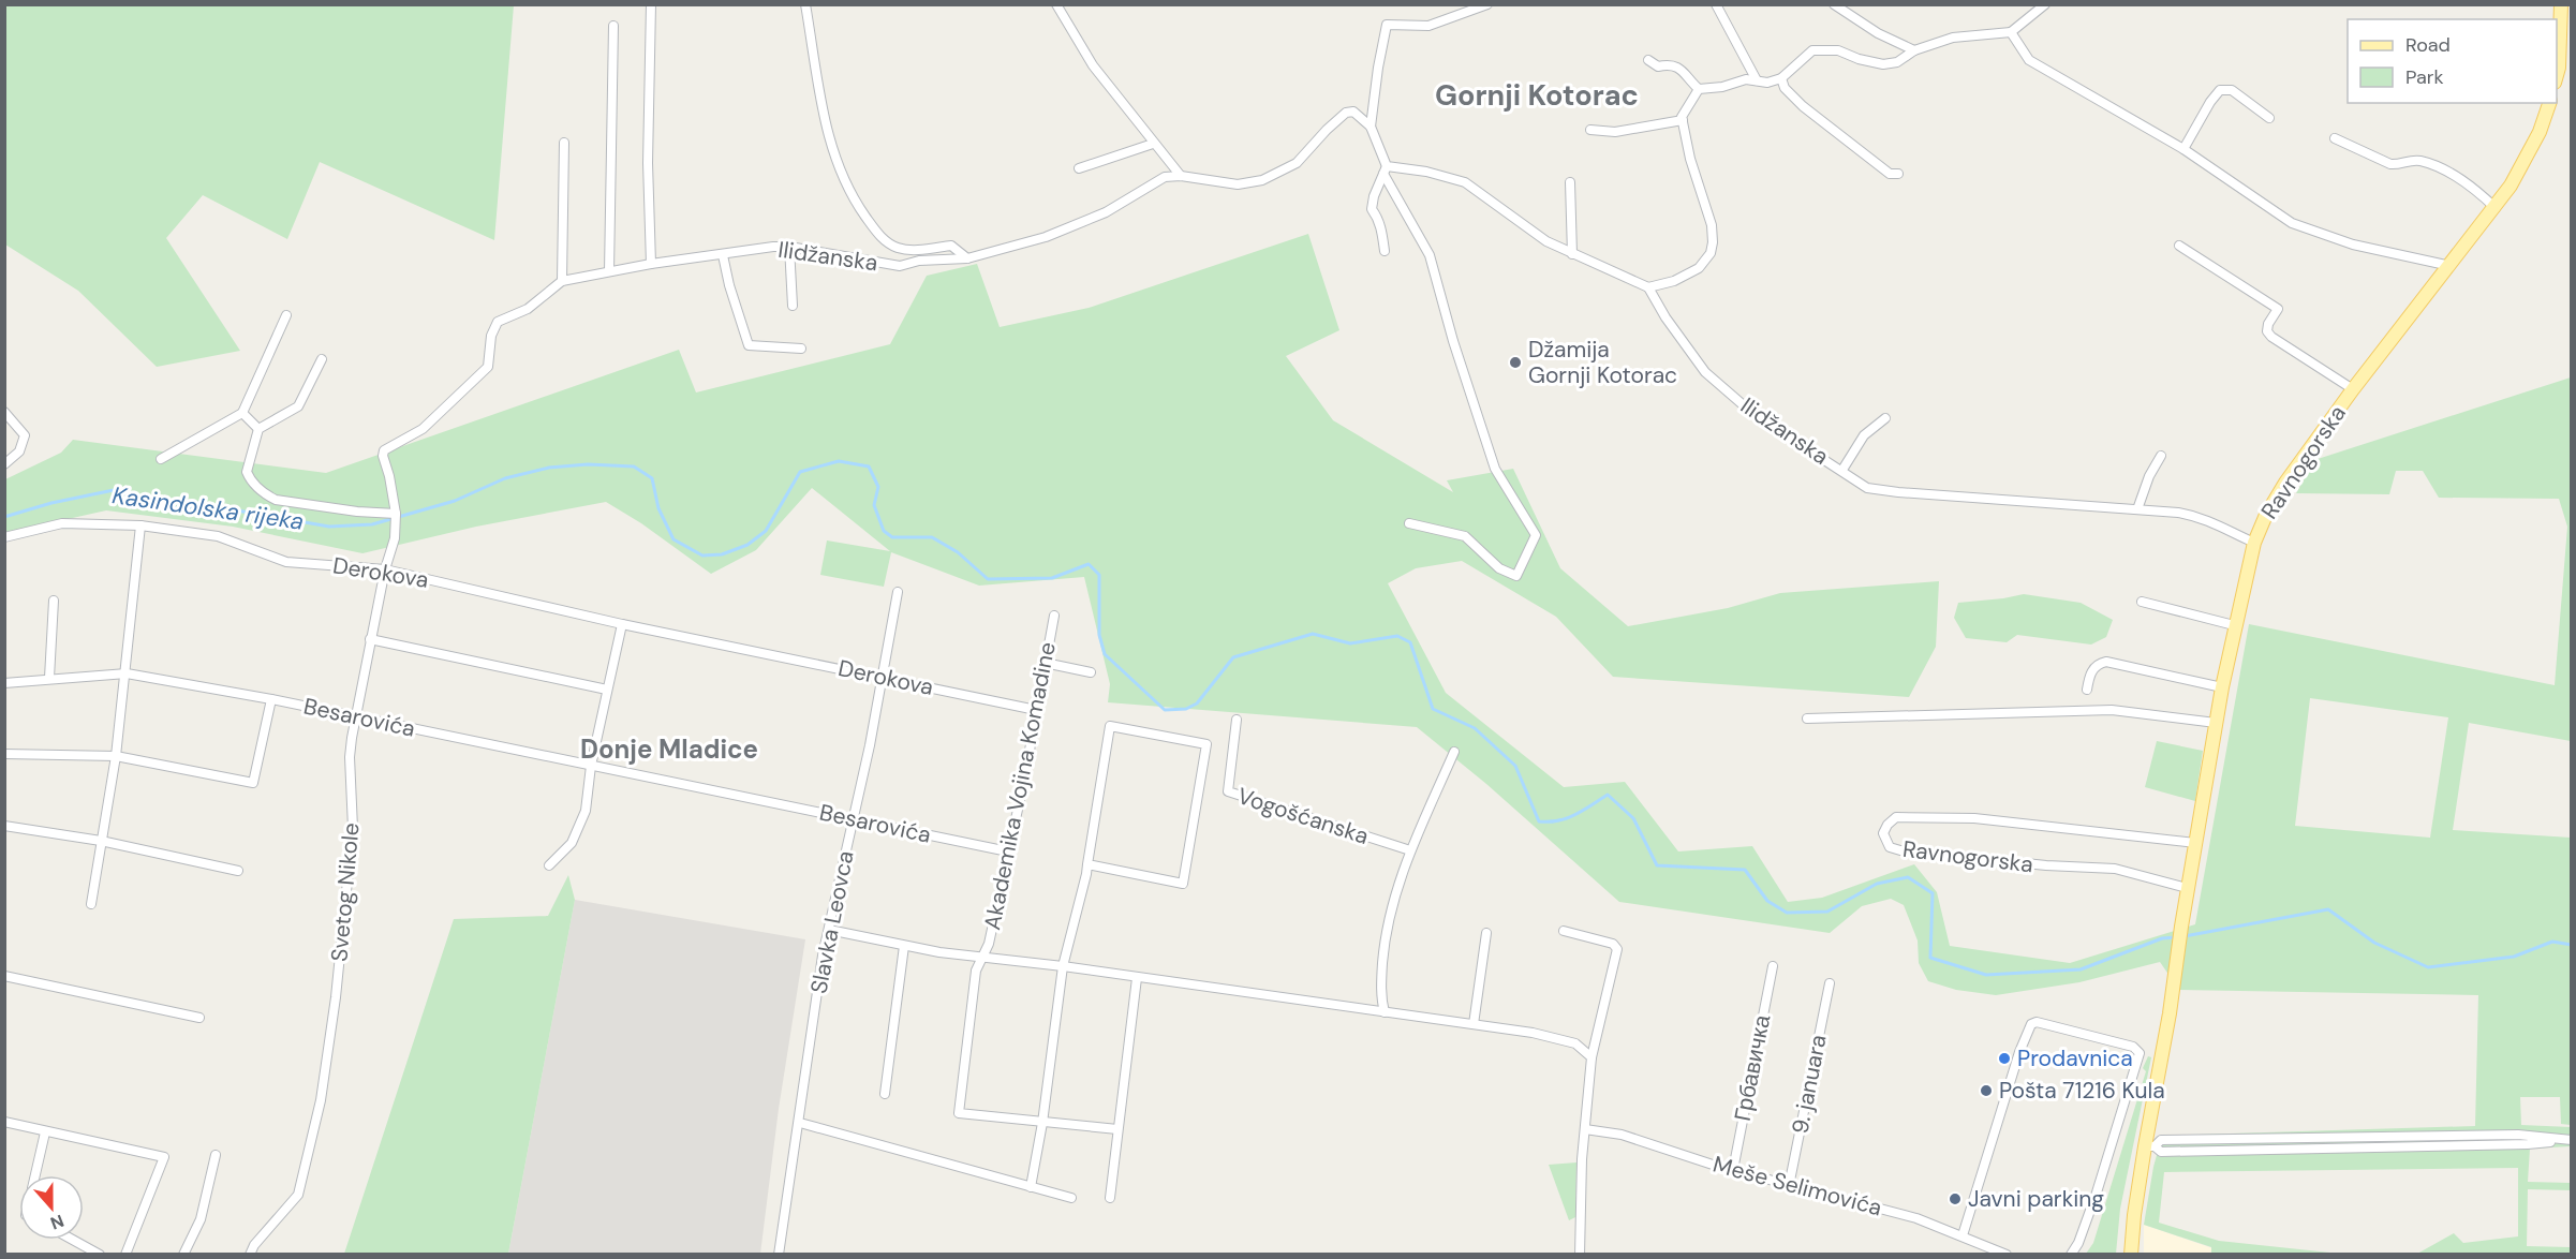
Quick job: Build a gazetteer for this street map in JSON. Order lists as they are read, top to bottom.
{
  "streets": {
    "main road": ["Ravnogorska"],
    "street": [
      "Ilidžanska",
      "Derokova",
      "Besarovića",
      "Akademika Vojina Komadine",
      "Vogošćanska",
      "Svetog Nikole",
      "Slavka Leovca",
      "Грбавичка",
      "9. januara",
      "Meše Selimovića"
    ]
  },
  "crossings": [
    ["Ilidžanska", "Ravnogorska"],
    ["Ilidžanska", "Svetog Nikole"],
    ["Derokova", "Akademika Vojina Komadine"],
    ["Derokova", "Svetog Nikole"],
    ["Derokova", "Slavka Leovca"],
    ["Besarovića", "Akademika Vojina Komadine"],
    ["Besarovića", "Svetog Nikole"],
    ["Besarovića", "Slavka Leovca"],
    ["Akademika Vojina Komadine", "Slavka Leovca"],
    ["Грбавичка", "Meše Selimovića"],
    ["9. januara", "Meše Selimovića"]
  ],
  "districts": ["Gornji Kotorac", "Donje Mladice"],
  "water": ["Kasindolska rijeka"],
  "places": [
    "Džamija Gornji Kotorac",
    "Prodavnica",
    "Pošta 71216 Kula",
    "Javni parking"
  ],
  "legend": ["Road", "Park"],
  "north": "bottom"
}
